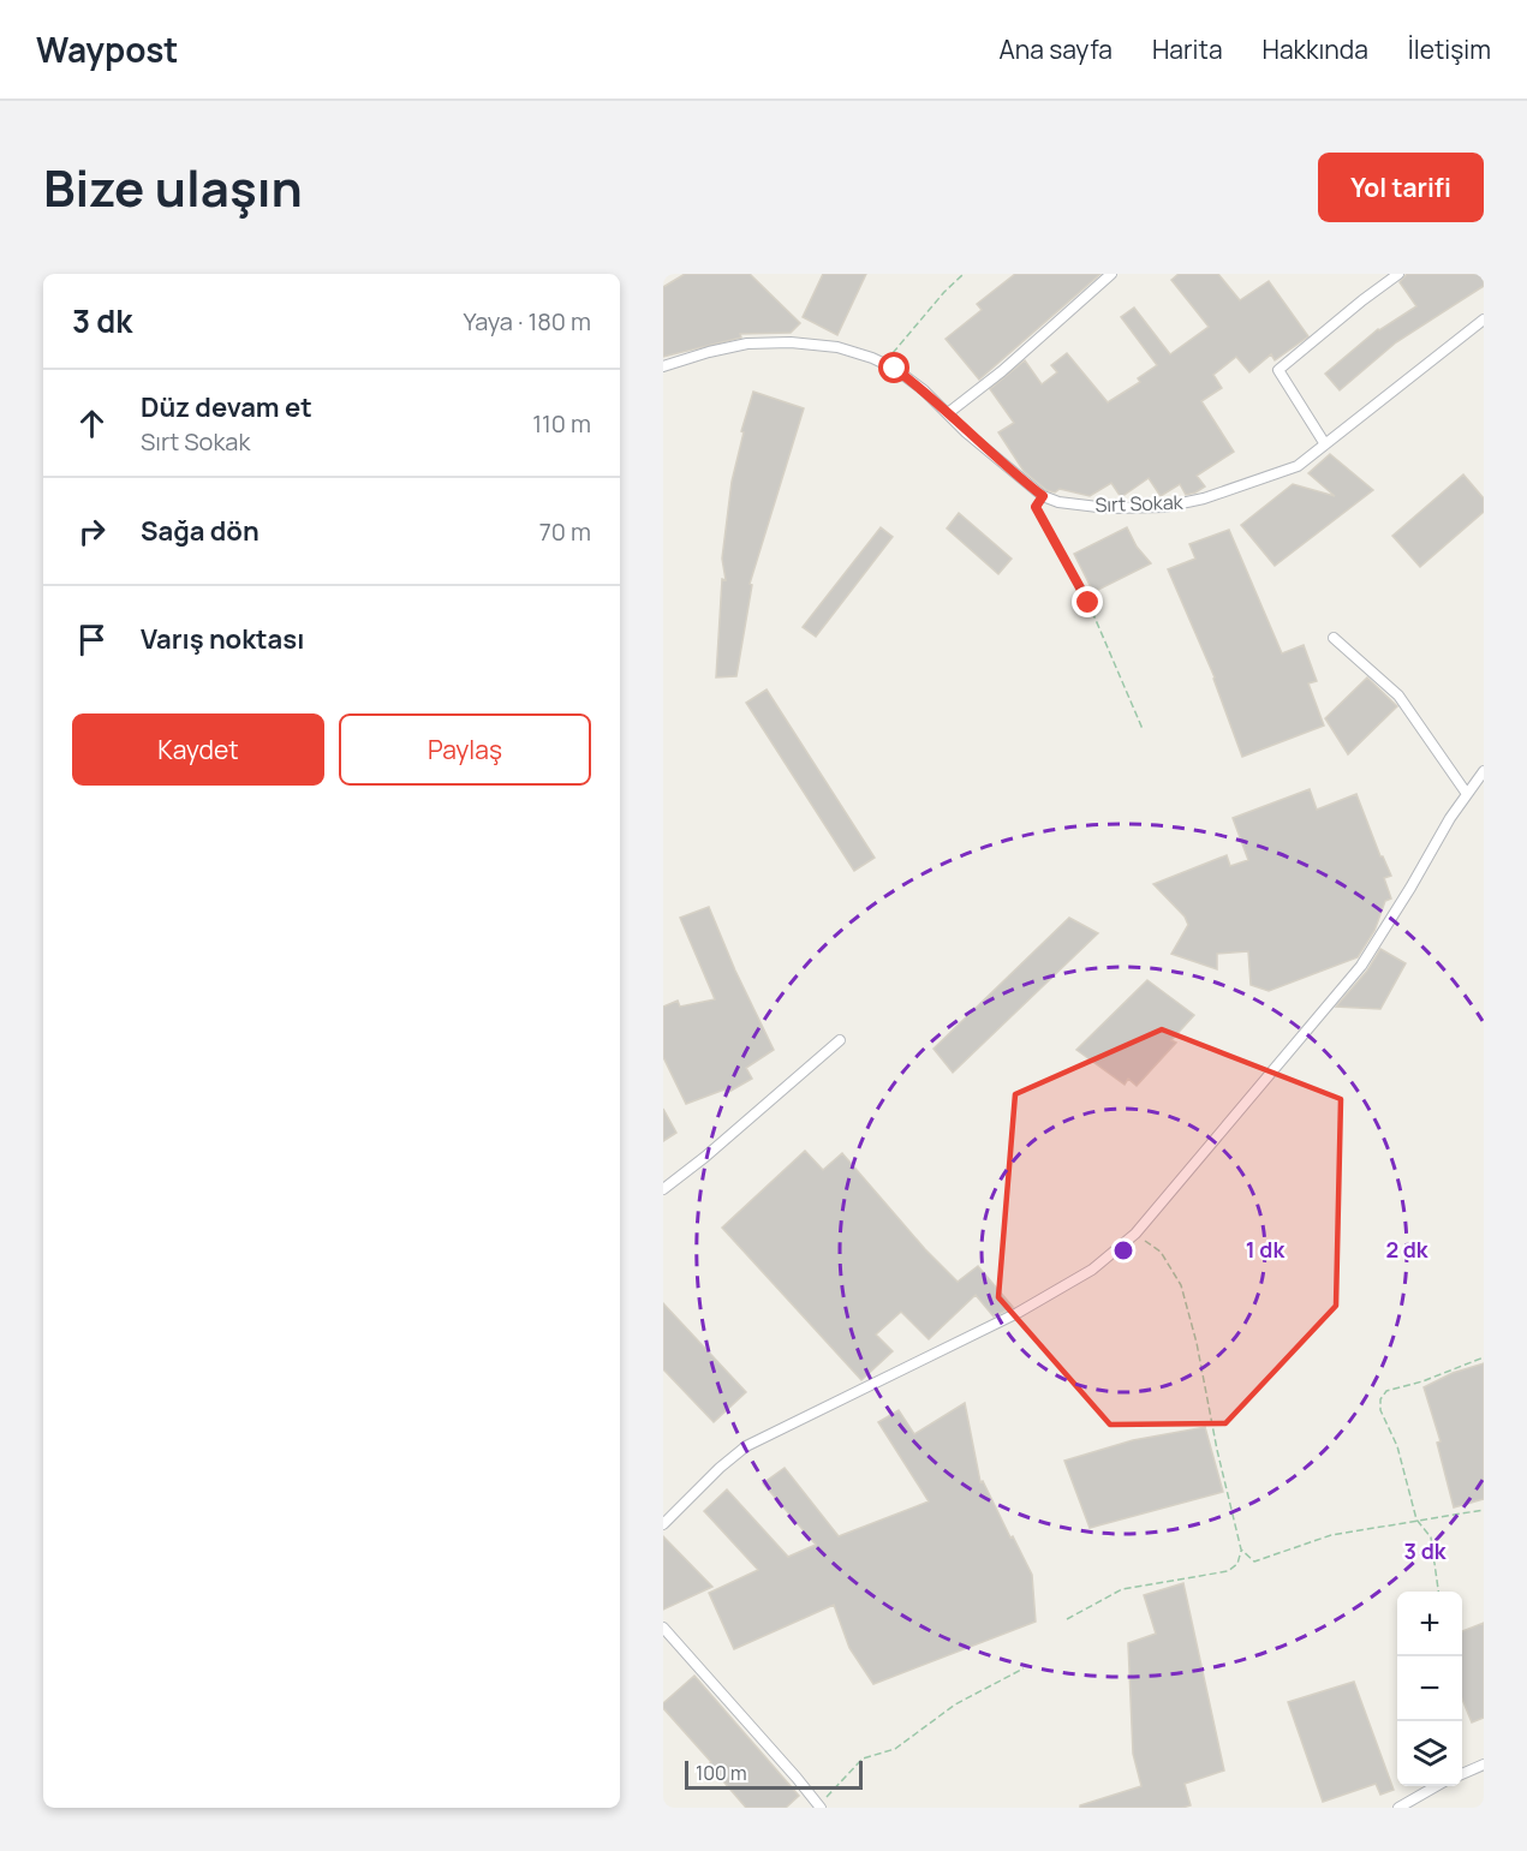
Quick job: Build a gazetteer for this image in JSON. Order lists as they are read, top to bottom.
{
  "streets": {
    "street": ["Sırt Sokak"]
  },
  "scale_bar": "100 m",
  "page": {
    "header": "Waypost",
    "nav": [
      "Ana sayfa",
      "Harita",
      "Hakkında",
      "İletişim"
    ],
    "title": "Bize ulaşın",
    "buttons": [
      "Yol tarifi",
      ["Kaydet", "Paylaş"]
    ],
    "heading": ["3 dk", "Yaya · 180 m"],
    "list": [
      ["Düz devam et", "Sırt Sokak", "110 m"],
      ["Sağa dön", "70 m"],
      "Varış noktası"
    ],
    "map_buttons": ["+", "−"],
    "scale": "100 m"
  },
  "rings": ["1 dk", "2 dk", "3 dk"]
}
